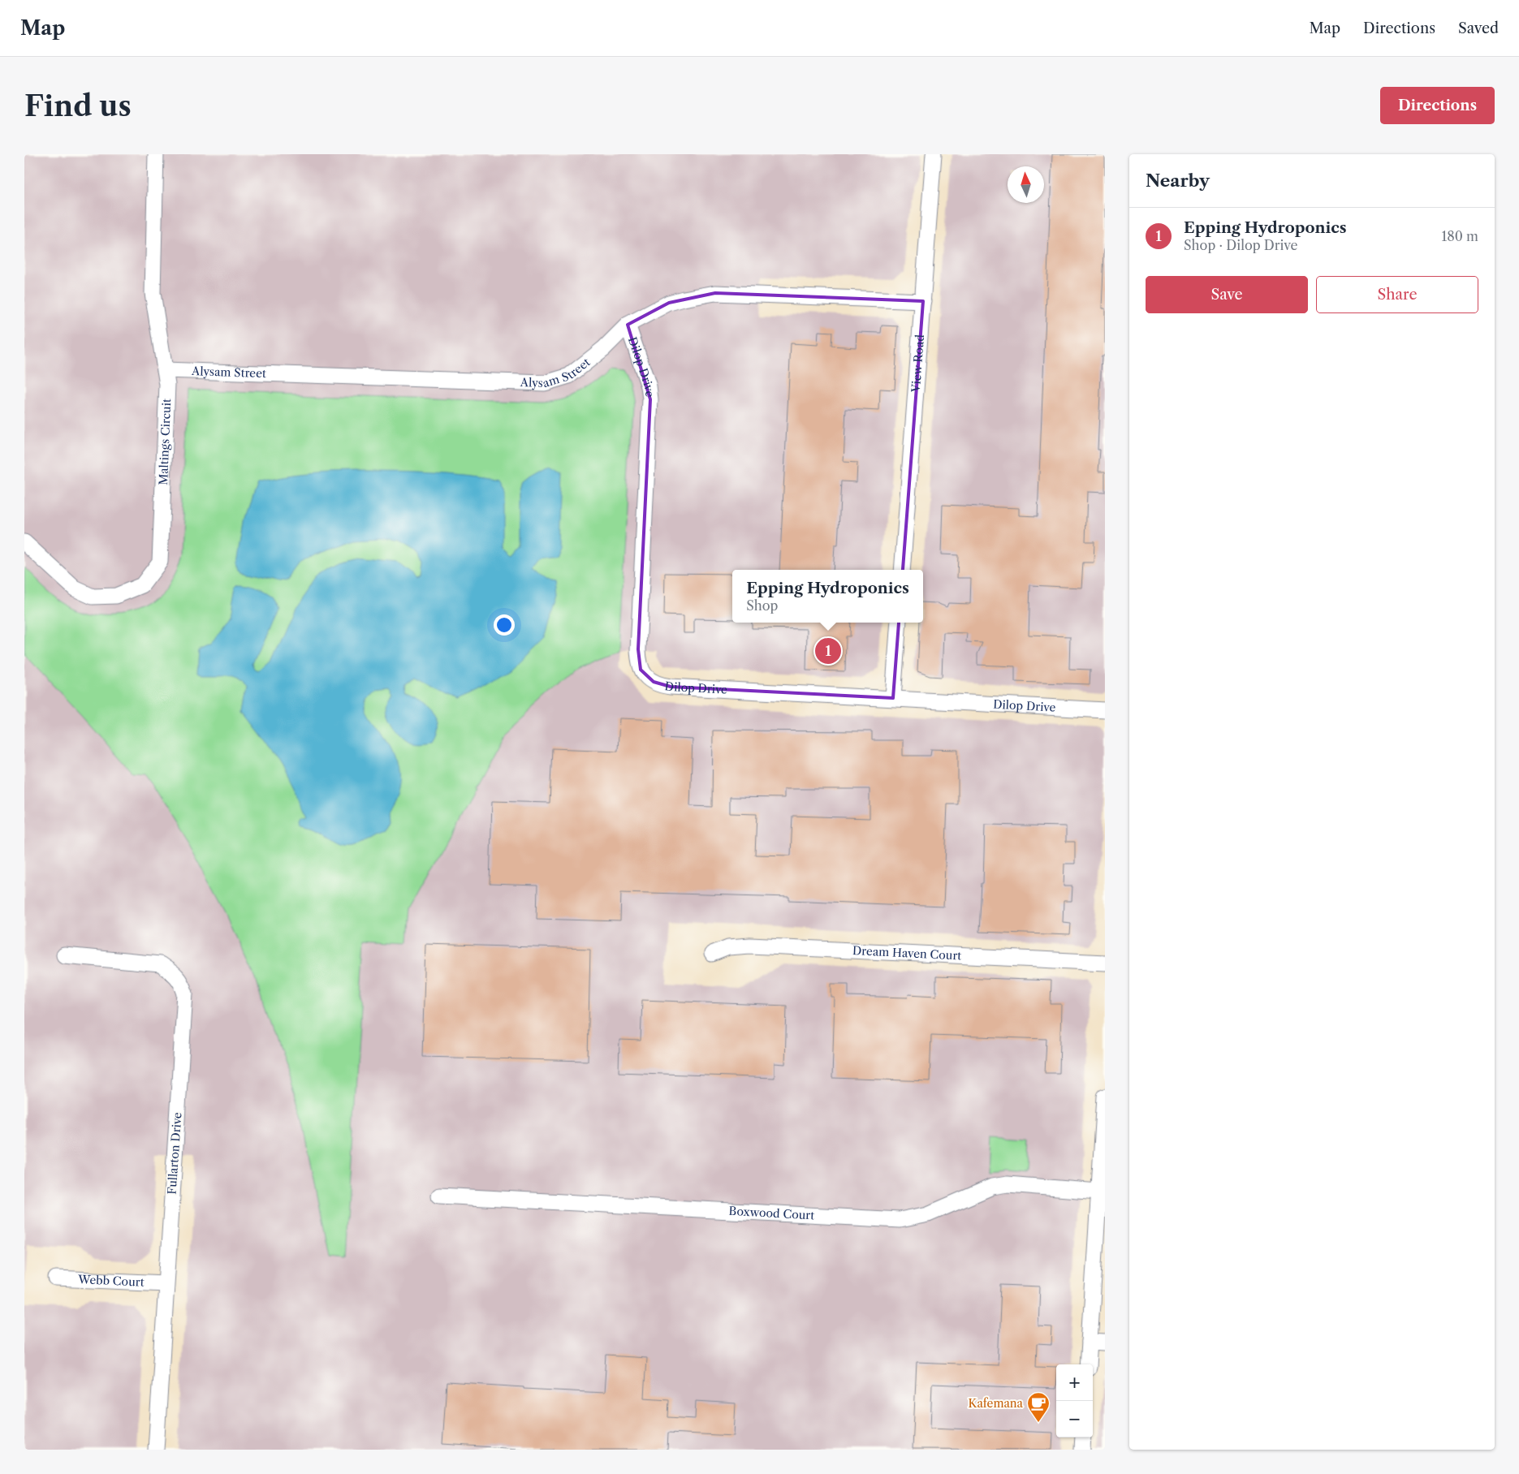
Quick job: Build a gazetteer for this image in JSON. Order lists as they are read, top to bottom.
{
  "streets": {
    "street": [
      "View Road",
      "Dilop Drive",
      "Alysam Street",
      "Maltings Circuit",
      "Dream Haven Court",
      "Fullarton Drive",
      "Boxwood Court",
      "Webb Court"
    ]
  },
  "crossings": [
    ["View Road", "Alysam Street"],
    ["Dilop Drive", "Alysam Street"],
    ["Alysam Street", "Maltings Circuit"],
    ["Fullarton Drive", "Webb Court"]
  ],
  "places": {
    "cafe": ["Kafemana"]
  },
  "north": "top",
  "page": {
    "header": "Map",
    "nav": ["Map", "Directions", "Saved"],
    "buttons": [
      "Directions",
      ["Save", "Share"]
    ],
    "title": "Find us",
    "heading": "Nearby",
    "list": [
      {
        "mark": "1",
        "name": "Epping Hydroponics",
        "note": "Shop · Dilop Drive",
        "value": "180 m"
      }
    ],
    "popup": ["Epping Hydroponics", "Shop"],
    "pins": "1",
    "map_buttons": ["+", "−"]
  }
}
